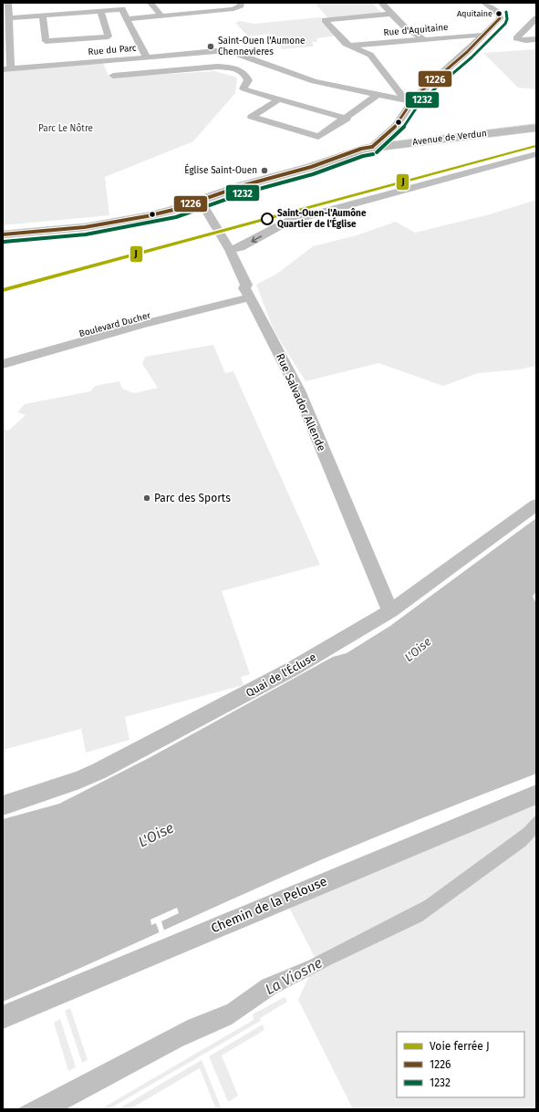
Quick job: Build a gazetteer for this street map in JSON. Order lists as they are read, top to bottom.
{
  "streets": {
    "main road": ["Avenue de Verdun"],
    "street": [
      "Rue d'Aquitaine",
      "Rue du Parc",
      "Boulevard Ducher",
      "Rue Salvador Allende",
      "Quai de l'Écluse",
      "Chemin de la Pelouse"
    ]
  },
  "crossings": [
    ["Avenue de Verdun", "Rue Salvador Allende"],
    ["Boulevard Ducher", "Rue Salvador Allende"],
    ["Rue Salvador Allende", "Quai de l'Écluse"]
  ],
  "water": ["L'Oise", "La Viosne"],
  "parks": ["Parc Le Nôtre"],
  "places": [
    "Aquitaine",
    "Saint-Ouen l'Aumone Chennevieres",
    "Église Saint-Ouen",
    "Saint-Ouen-l'Aumône Quartier de l'Église",
    "Parc des Sports"
  ],
  "lines": ["transit line 1232", "transit line 1226", "rail line J"],
  "legend": ["Voie ferrée J", "1226", "1232"]
}
